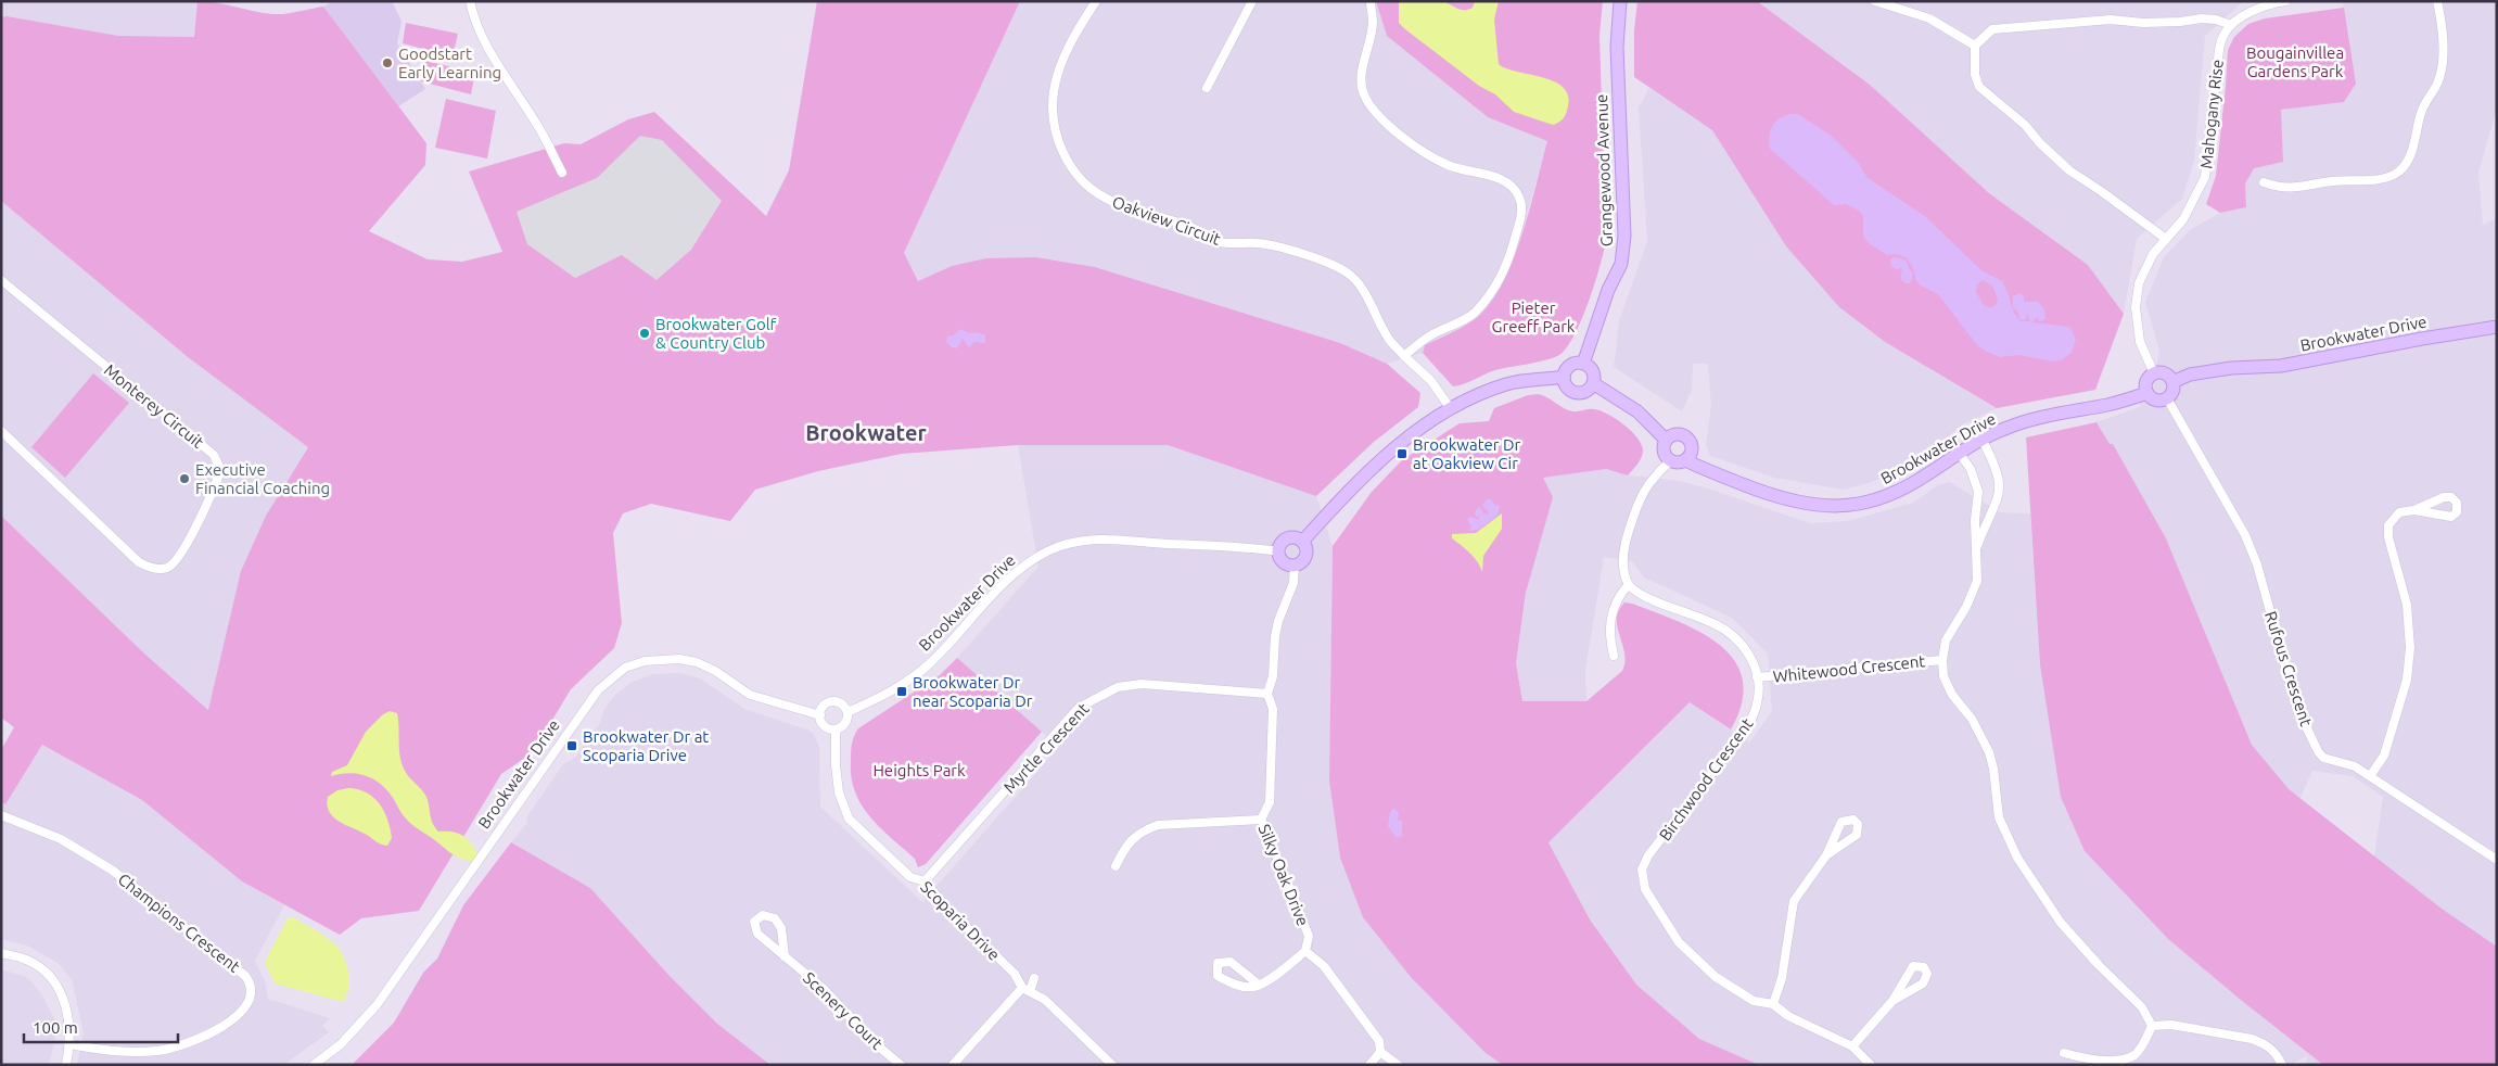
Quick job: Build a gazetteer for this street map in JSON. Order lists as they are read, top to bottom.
{
  "streets": {
    "street": [
      "Mahogany Rise",
      "Grangewood Avenue",
      "Oakview Circuit",
      "Brookwater Drive",
      "Monterey Circuit",
      "Whitewood Crescent",
      "Rufous Crescent",
      "Myrtle Crescent",
      "Birchwood Crescent",
      "Silky Oak Drive",
      "Scoparia Drive",
      "Champions Crescent",
      "Scenery Court"
    ]
  },
  "crossings": [
    ["Mahogany Rise", "Brookwater Drive"],
    ["Mahogany Rise", "Rufous Crescent"],
    ["Brookwater Drive", "Rufous Crescent"],
    ["Brookwater Drive", "Silky Oak Drive"],
    ["Brookwater Drive", "Scoparia Drive"],
    ["Whitewood Crescent", "Birchwood Crescent"],
    ["Myrtle Crescent", "Silky Oak Drive"],
    ["Myrtle Crescent", "Scoparia Drive"]
  ],
  "districts": ["Brookwater"],
  "parks": ["Bougainvillea Gardens Park", "Pieter Greeff Park", "Heights Park"],
  "places": {
    "other": ["Goodstart Early Learning", "Brookwater Golf & Country Club", "Executive Financial Coaching"],
    "transit": ["Brookwater Dr at Oakview Cir", "Brookwater Dr near Scoparia Dr", "Brookwater Dr at Scoparia Drive"]
  },
  "scale_bar": "100 m"
}
